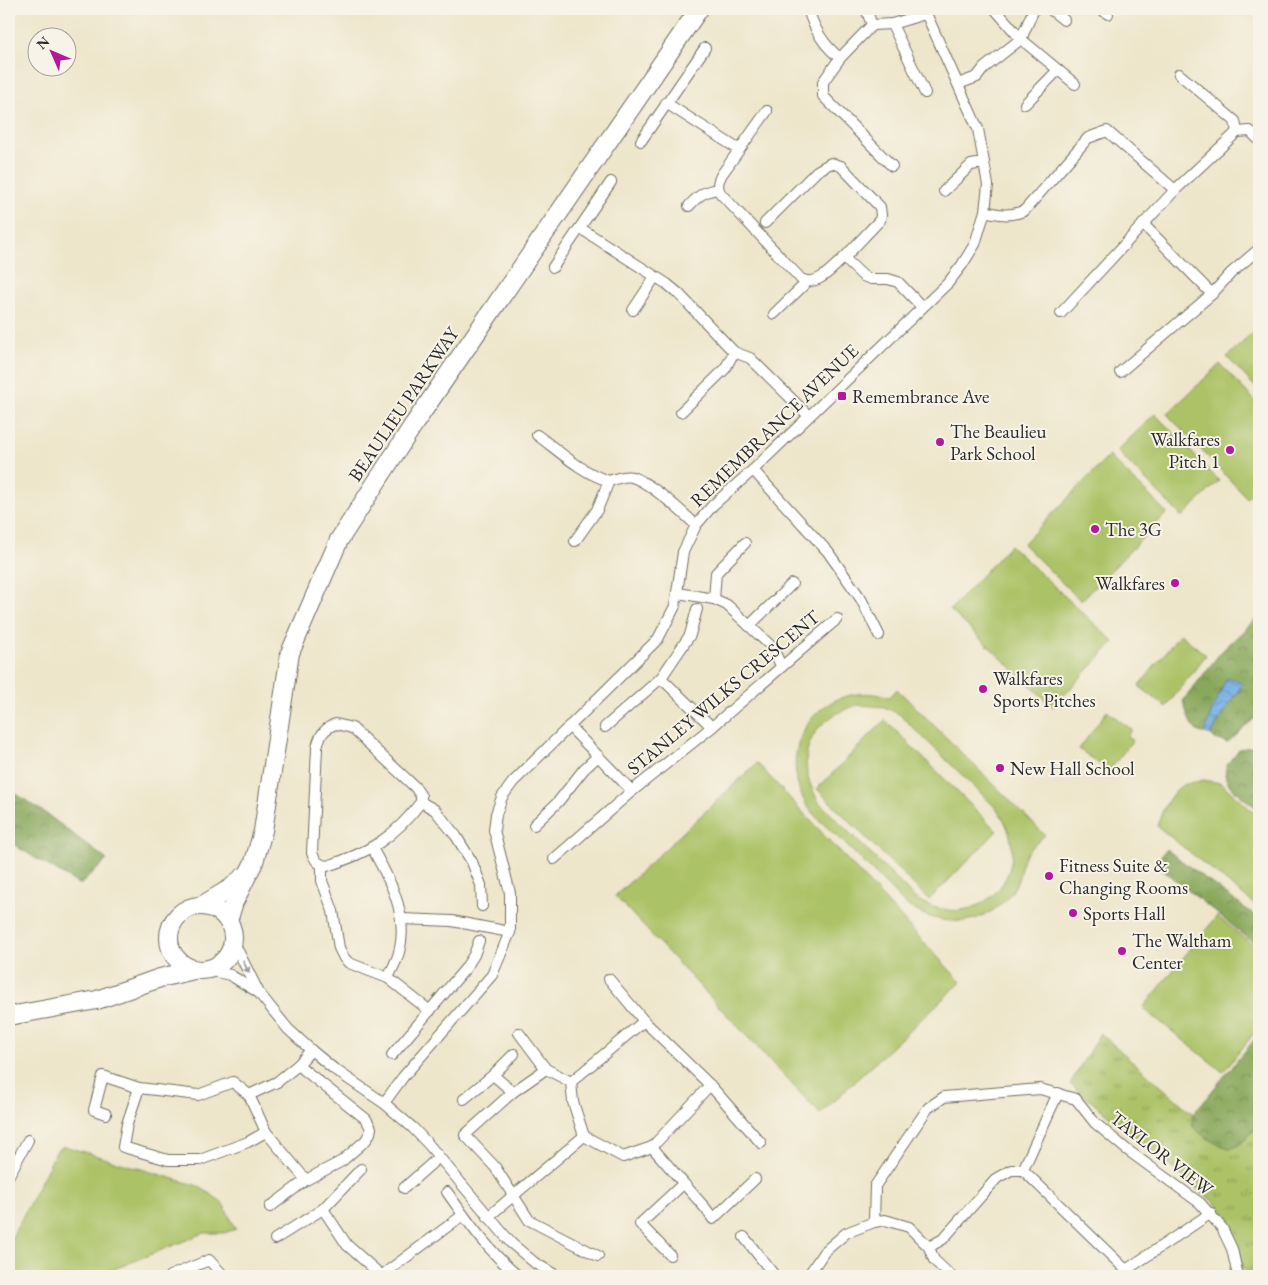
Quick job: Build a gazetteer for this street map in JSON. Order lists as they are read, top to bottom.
{
  "streets": {
    "highway": ["BEAULIEU PARKWAY"],
    "street": ["REMEMBRANCE AVENUE", "STANLEY WILKS CRESCENT", "TAYLOR VIEW"]
  },
  "crossings": [
    ["REMEMBRANCE AVENUE", "STANLEY WILKS CRESCENT"]
  ],
  "places": {
    "transit": ["Remembrance Ave"],
    "other": [
      "The Beaulieu Park School",
      "Walkfares Pitch 1",
      "The 3G",
      "Walkfares",
      "Walkfares Sports Pitches",
      "New Hall School",
      "Fitness Suite & Changing Rooms",
      "Sports Hall",
      "The Waltham Center"
    ]
  },
  "north": "top left"
}
